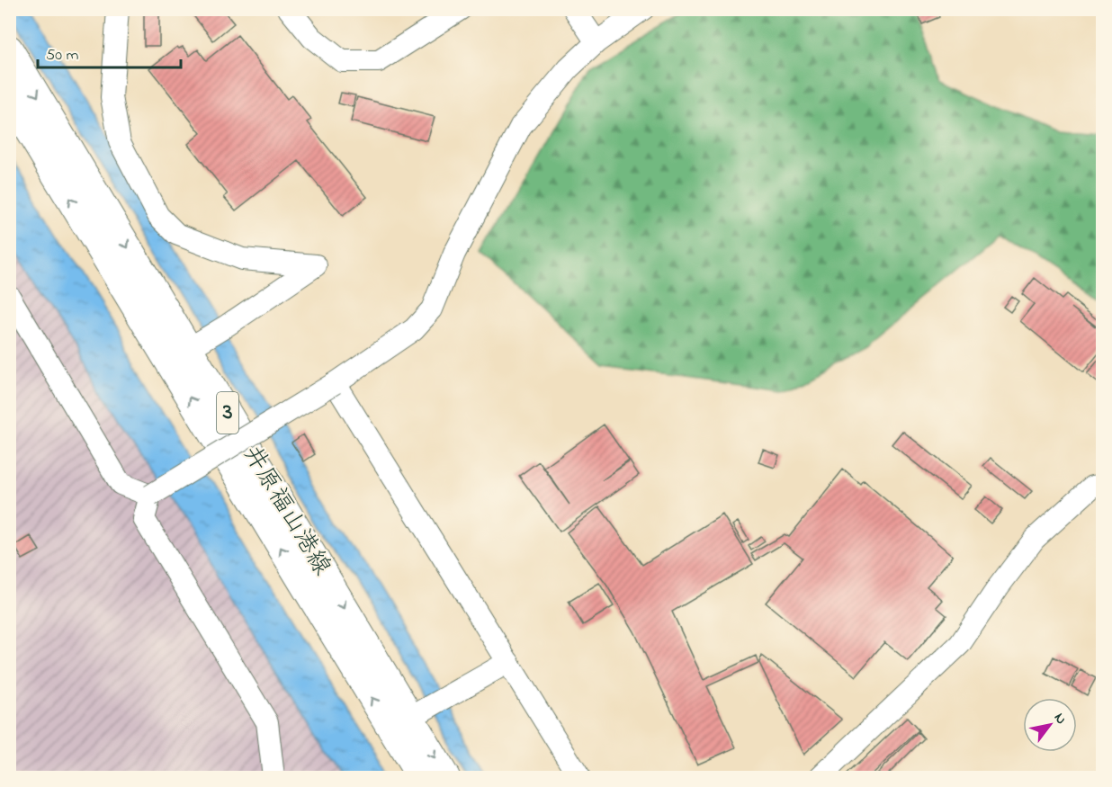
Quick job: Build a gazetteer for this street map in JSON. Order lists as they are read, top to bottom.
{
  "streets": {
    "main road": ["3", "井原福山港線"]
  },
  "scale_bar": "50 m",
  "north": "top right"
}
